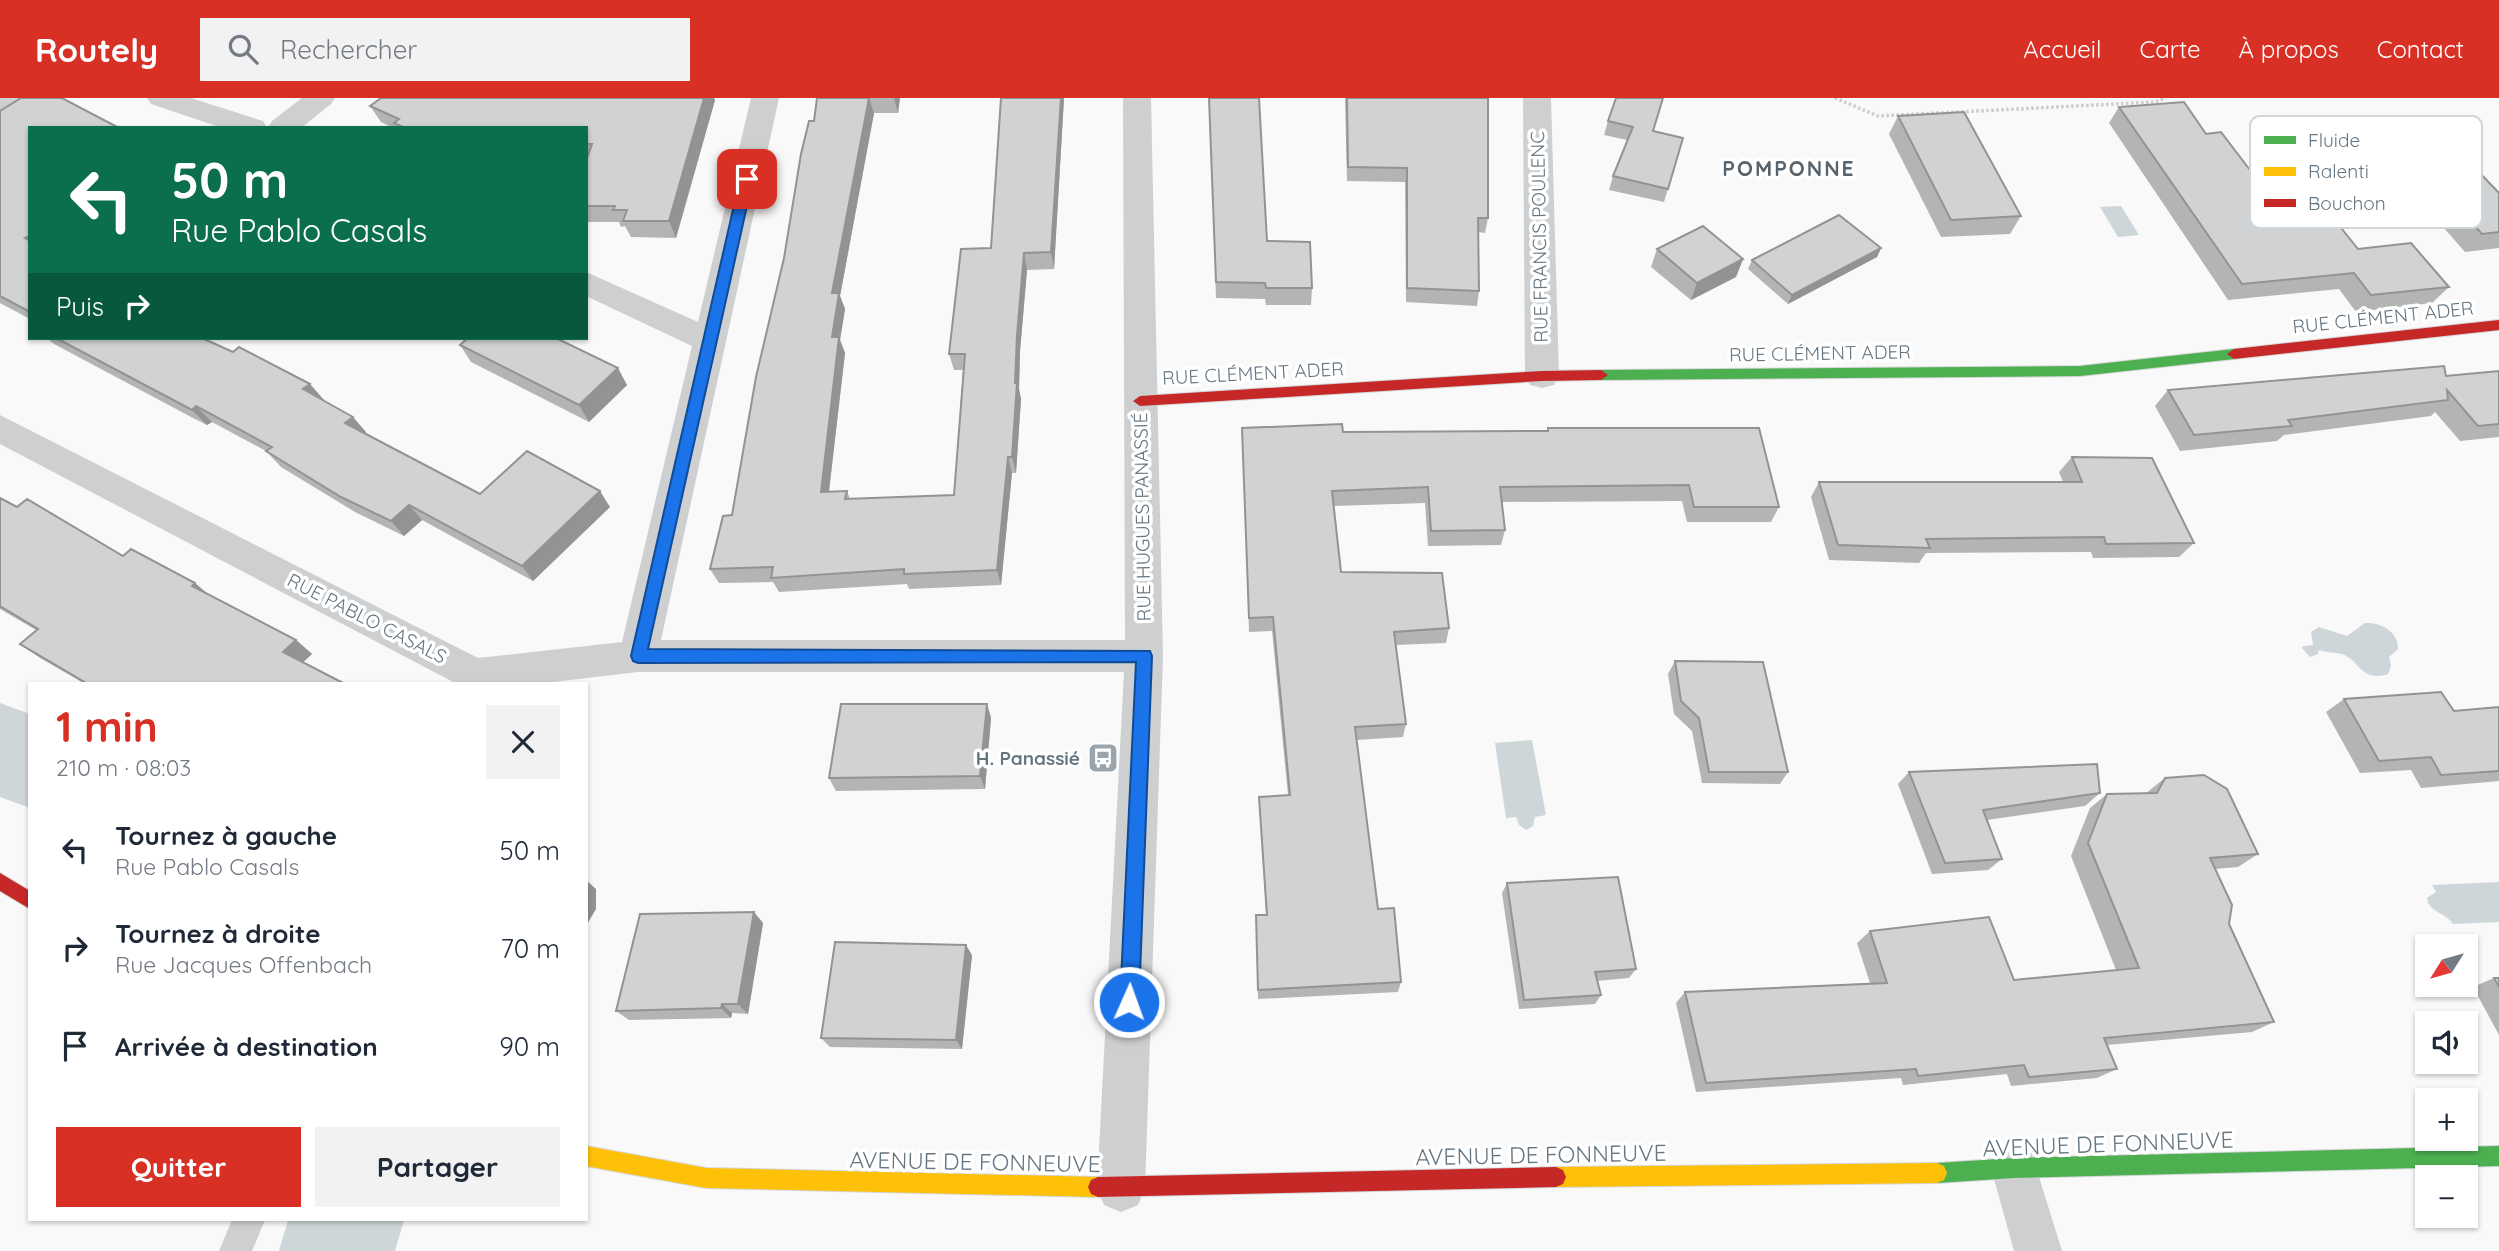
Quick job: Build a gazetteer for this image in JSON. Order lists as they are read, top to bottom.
{
  "streets": {
    "street": [
      "RUE FRANCIS POULENC",
      "RUE CLÉMENT ADER",
      "RUE HUGUES PANASSIÉ",
      "RUE PABLO CASALS",
      "AVENUE DE FONNEUVE"
    ]
  },
  "crossings": [
    ["RUE FRANCIS POULENC", "RUE CLÉMENT ADER"],
    ["RUE CLÉMENT ADER", "RUE HUGUES PANASSIÉ"],
    ["RUE HUGUES PANASSIÉ", "RUE PABLO CASALS"],
    ["RUE HUGUES PANASSIÉ", "AVENUE DE FONNEUVE"]
  ],
  "districts": ["POMPONNE"],
  "places": {
    "bus stop": ["H. Panassié"]
  },
  "legend": ["Fluide", "Ralenti", "Bouchon"],
  "north": "bottom left",
  "page": {
    "header": "Routely",
    "search": "Rechercher",
    "nav": [
      "Accueil",
      "Carte",
      "À propos",
      "Contact"
    ],
    "turn": ["50 m", "Rue Pablo Casals"],
    "then": "Puis",
    "heading": ["1 min", "210 m · 08:03"],
    "list": [
      {
        "name": "Tournez à gauche",
        "note": "Rue Pablo Casals",
        "value": "50 m"
      },
      {
        "name": "Tournez à droite",
        "note": "Rue Jacques Offenbach",
        "value": "70 m"
      },
      {
        "name": "Arrivée à destination",
        "value": "90 m"
      }
    ],
    "map_buttons": ["+", "−"],
    "buttons": ["Quitter", "Partager"]
  }
}
